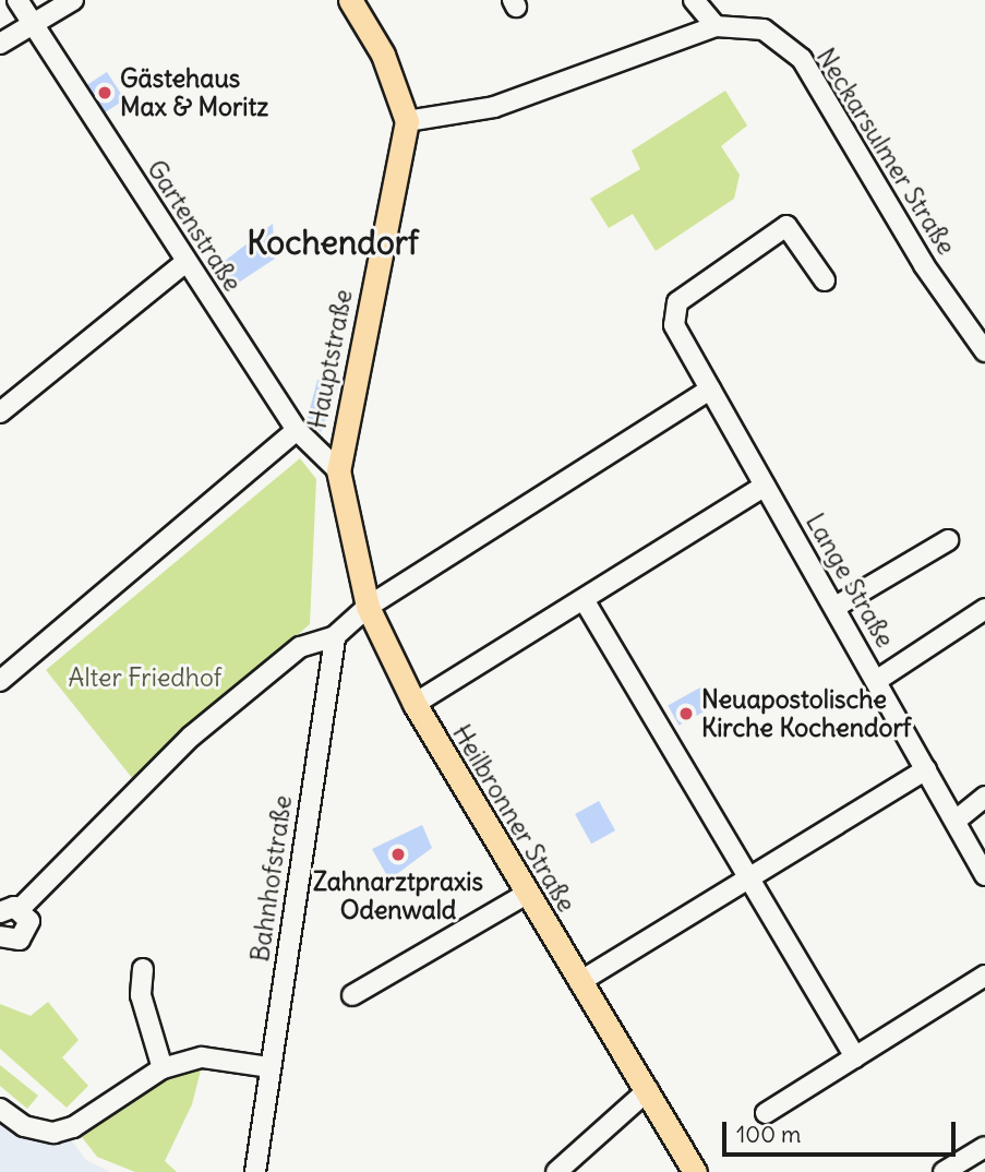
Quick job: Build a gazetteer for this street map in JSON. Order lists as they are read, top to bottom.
{
  "streets": {
    "main road": ["Hauptstraße", "Heilbronner Straße"],
    "street": [
      "Neckarsulmer Straße",
      "Gartenstraße",
      "Lange Straße",
      "Bahnhofstraße"
    ]
  },
  "crossings": [
    ["Neckarsulmer Straße", "Hauptstraße"],
    ["Gartenstraße", "Hauptstraße"],
    ["Gartenstraße", "Heilbronner Straße"],
    ["Hauptstraße", "Heilbronner Straße"]
  ],
  "districts": ["Kochendorf"],
  "parks": ["Alter Friedhof"],
  "places": ["Gästehaus Max & Moritz", "Neuapostolische Kirche Kochendorf", "Zahnarztpraxis Odenwald"],
  "scale_bar": "100 m"
}
